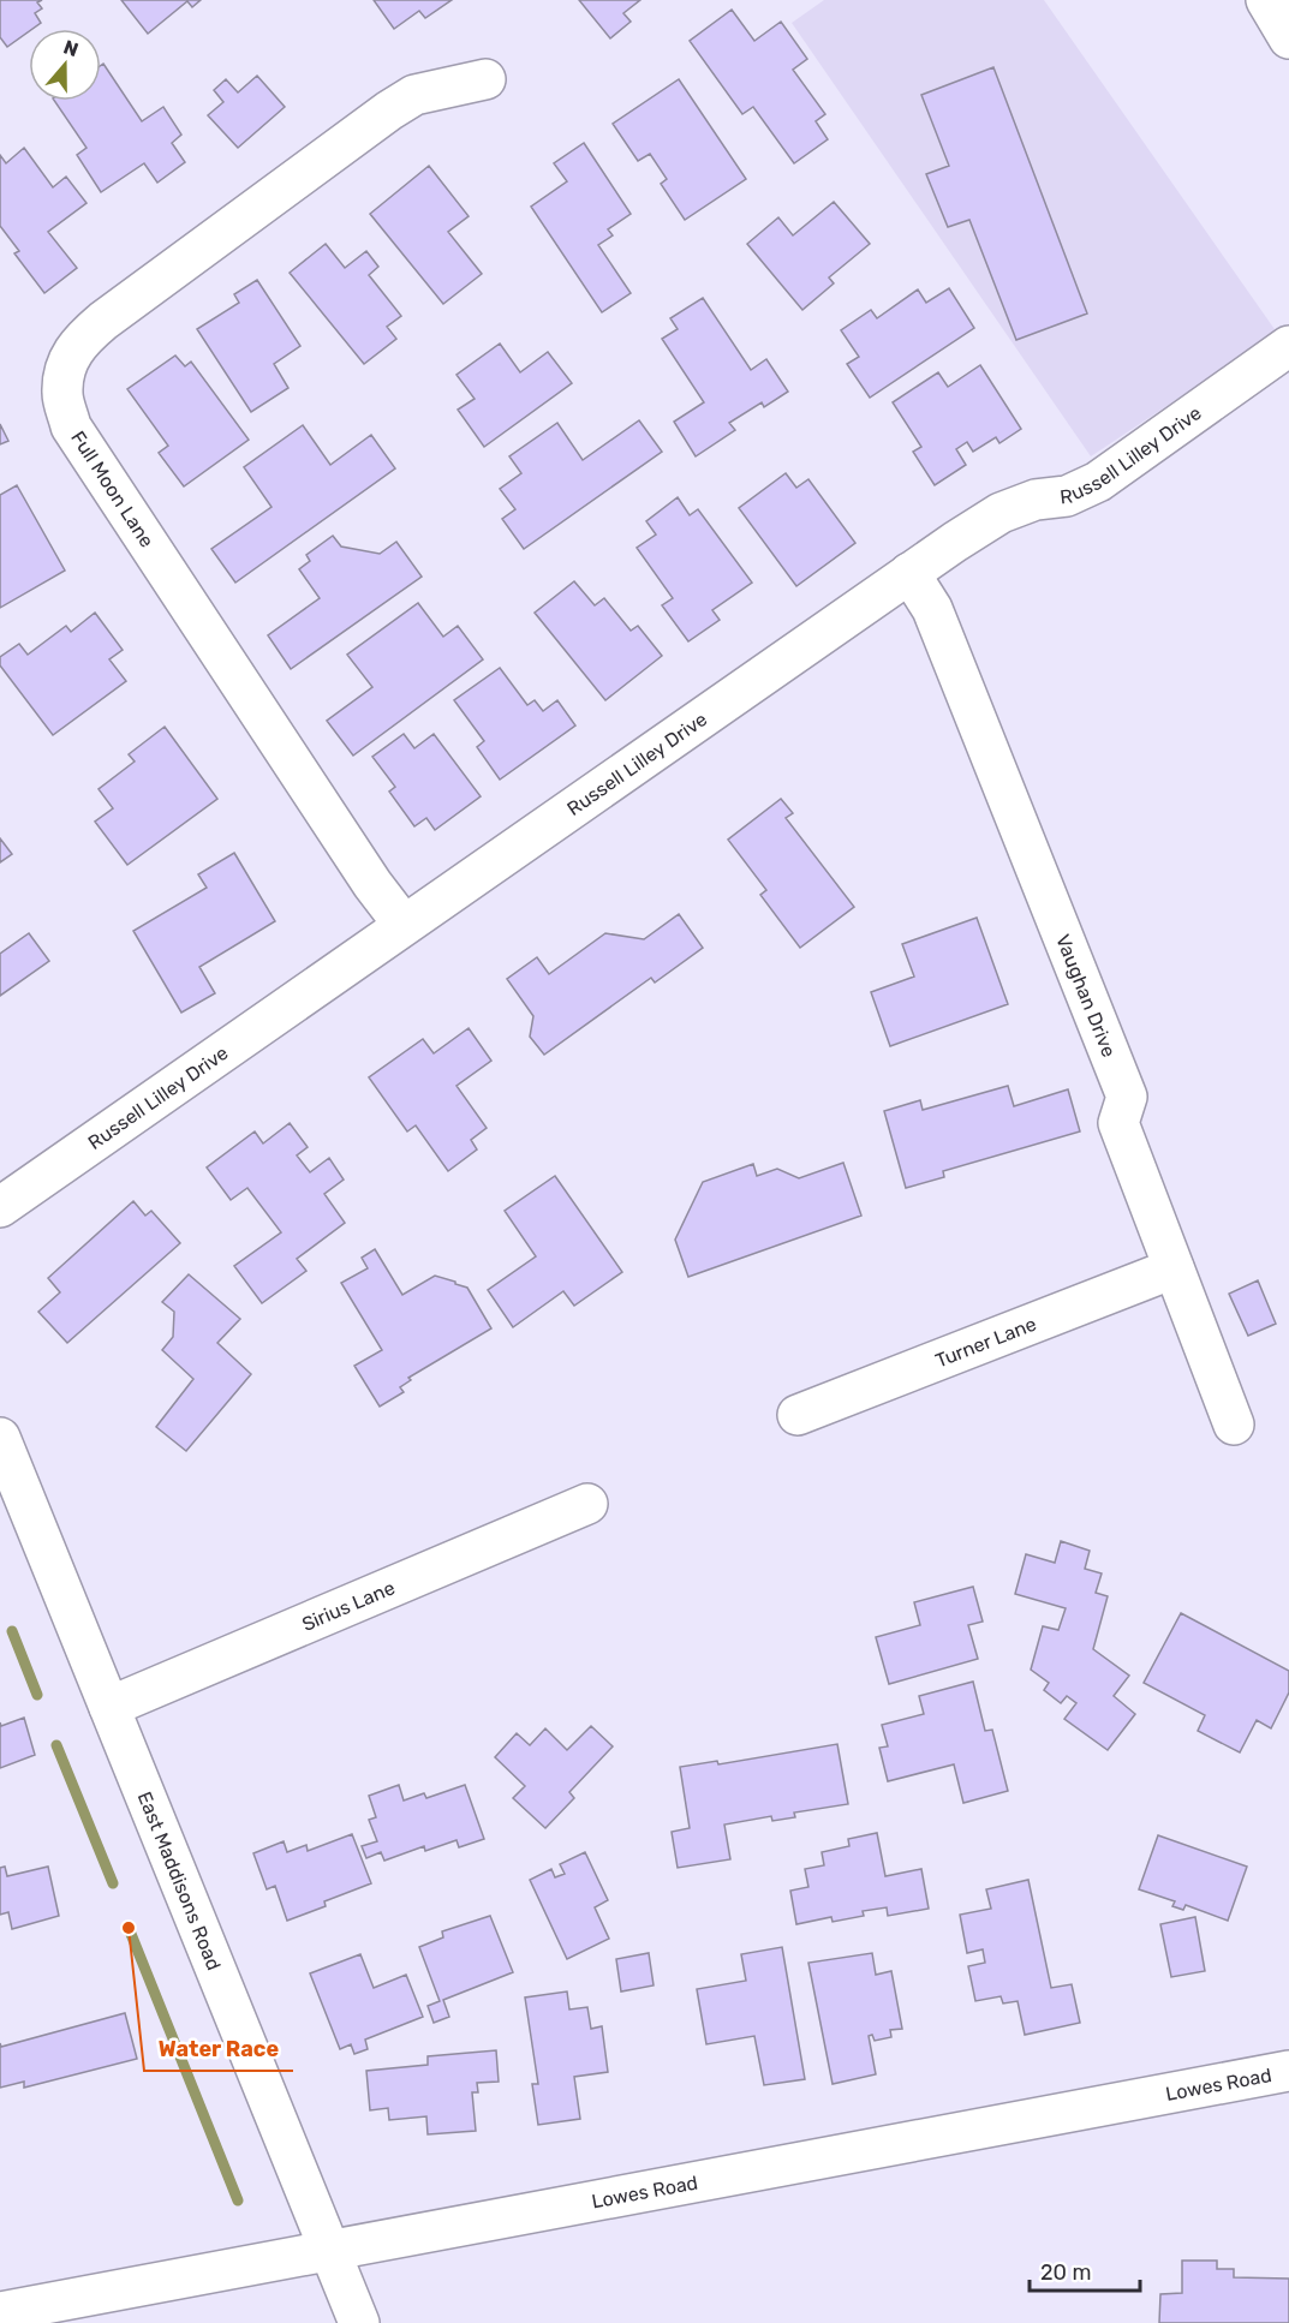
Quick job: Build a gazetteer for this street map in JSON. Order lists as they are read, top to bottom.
{
  "streets": {
    "street": [
      "Russell Lilley Drive",
      "Full Moon Lane",
      "Vaughan Drive",
      "Turner Lane",
      "Sirius Lane",
      "East Maddisons Road",
      "Lowes Road"
    ]
  },
  "crossings": [
    ["Russell Lilley Drive", "Full Moon Lane"],
    ["Russell Lilley Drive", "Vaughan Drive"],
    ["Vaughan Drive", "Turner Lane"],
    ["Sirius Lane", "East Maddisons Road"],
    ["East Maddisons Road", "Lowes Road"]
  ],
  "places": ["Water Race"],
  "scale_bar": "20 m",
  "north": "top"
}
